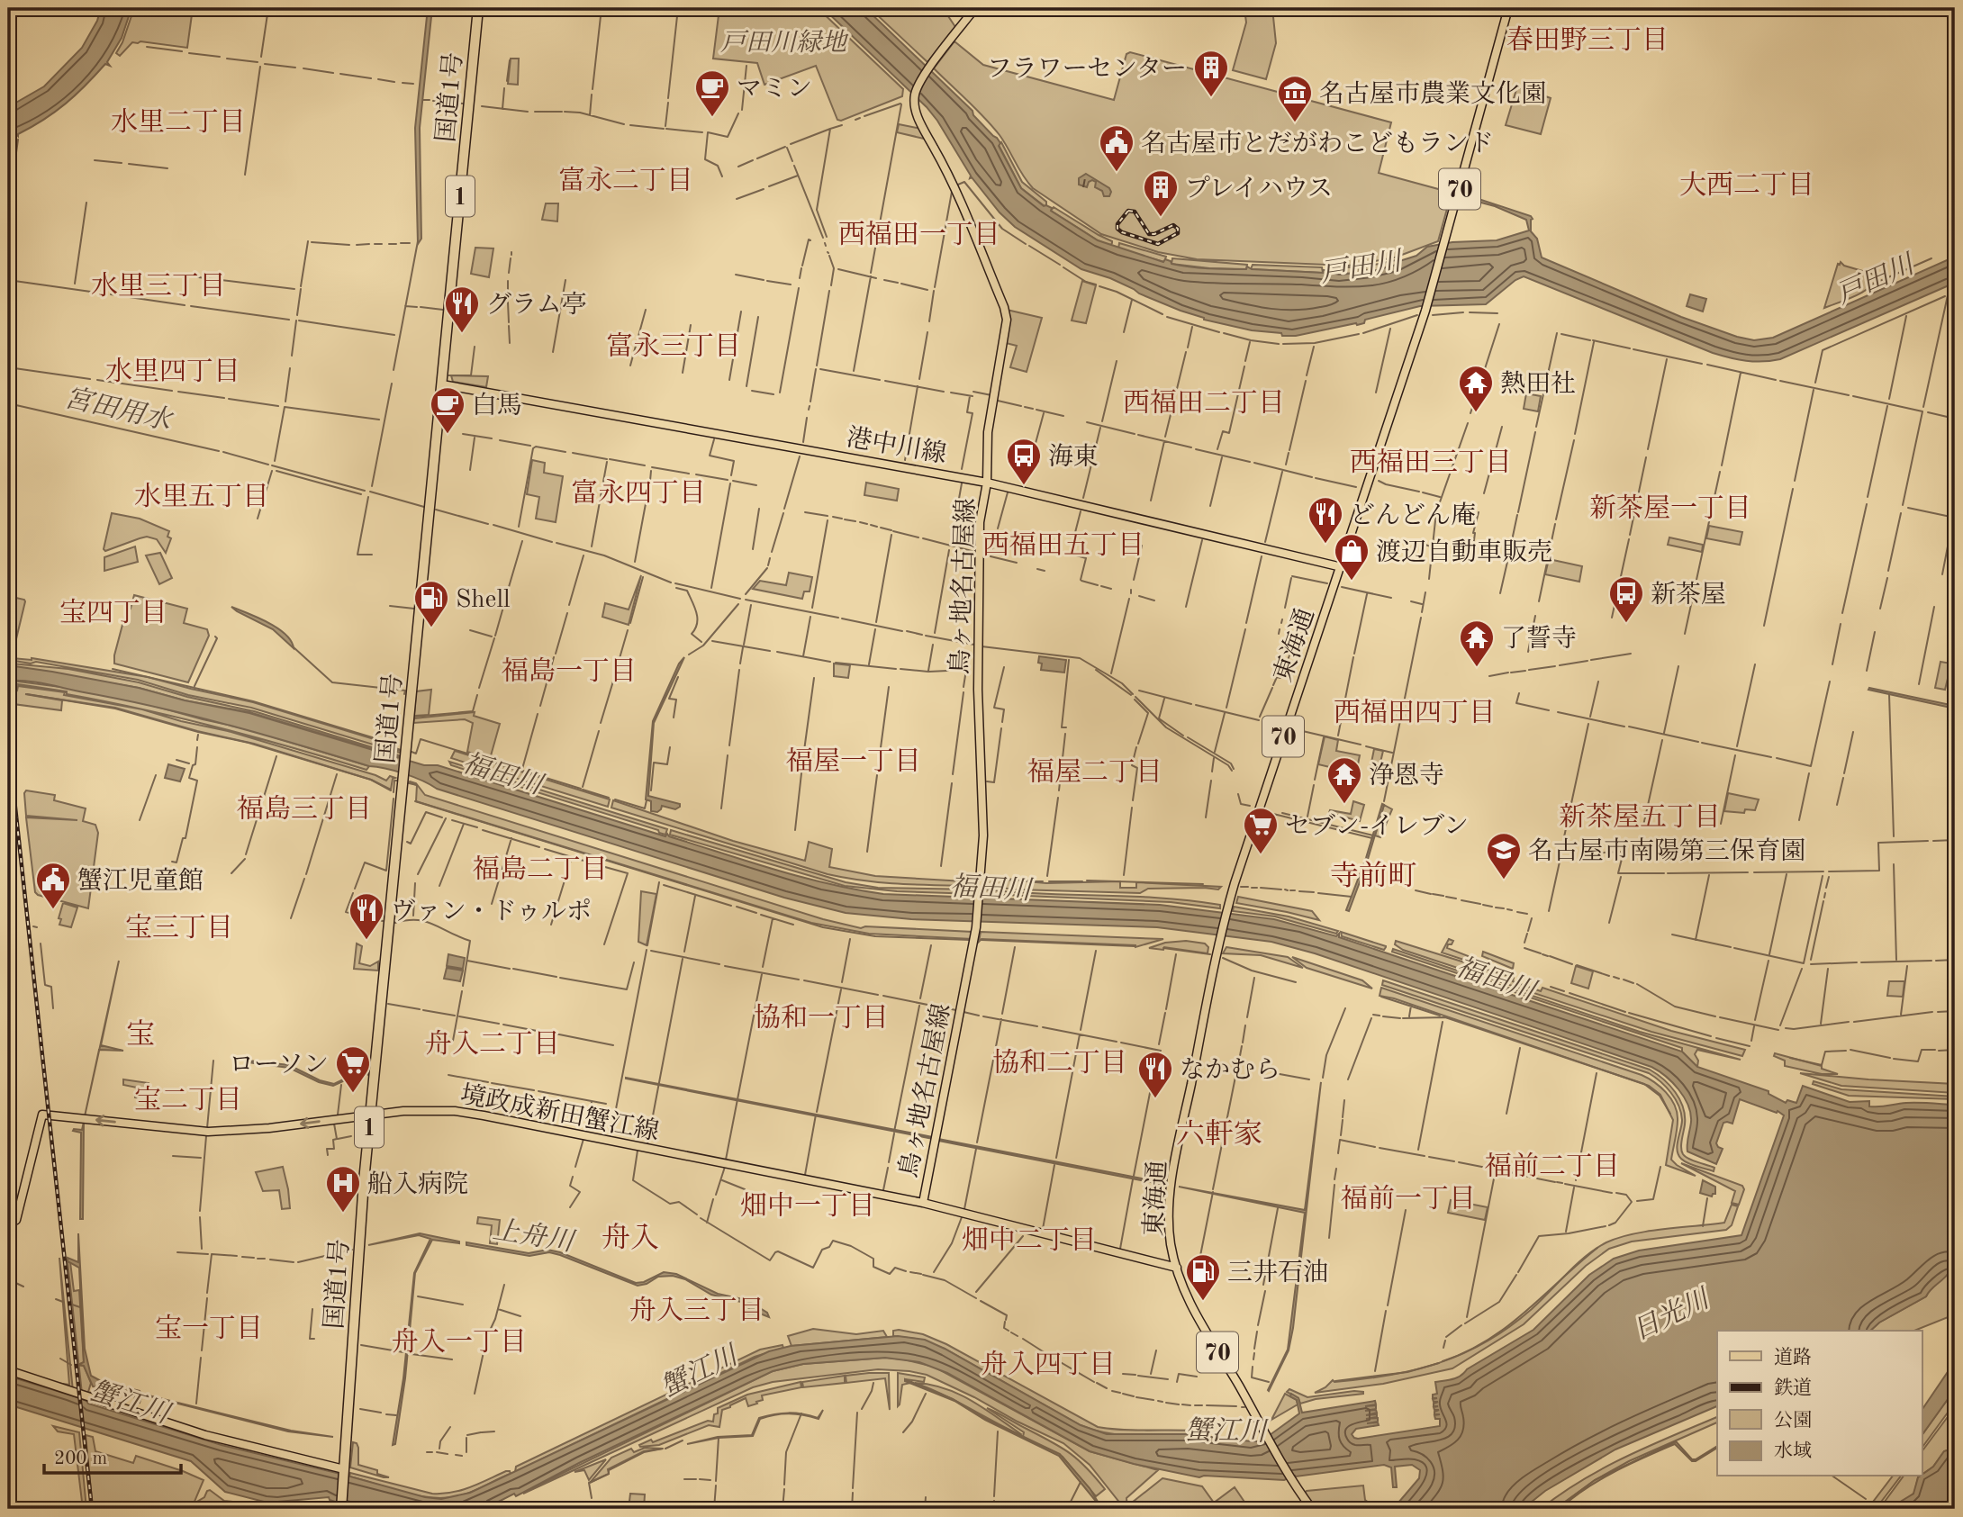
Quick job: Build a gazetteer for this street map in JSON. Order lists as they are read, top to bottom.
{
  "streets": {
    "highway": ["国道1号", "1"],
    "main road": [
      "70",
      "港中川線",
      "鳥ヶ地名古屋線",
      "東海通",
      "境政成新田蟹江線"
    ]
  },
  "crossings": [
    ["国道1号", "港中川線"],
    ["国道1号", "境政成新田蟹江線"],
    ["港中川線", "鳥ヶ地名古屋線"],
    ["港中川線", "東海通"],
    ["鳥ヶ地名古屋線", "境政成新田蟹江線"],
    ["東海通", "境政成新田蟹江線"]
  ],
  "districts": [
    "春田野三丁目",
    "水里二丁目",
    "富永二丁目",
    "大西二丁目",
    "西福田一丁目",
    "水里三丁目",
    "富永三丁目",
    "水里四丁目",
    "西福田二丁目",
    "西福田三丁目",
    "富永四丁目",
    "水里五丁目",
    "新茶屋一丁目",
    "西福田五丁目",
    "宝四丁目",
    "福島一丁目",
    "西福田四丁目",
    "福屋一丁目",
    "福屋二丁目",
    "福島三丁目",
    "新茶屋五丁目",
    "福島二丁目",
    "寺前町",
    "宝三丁目",
    "協和一丁目",
    "宝",
    "舟入二丁目",
    "協和二丁目",
    "宝二丁目",
    "六軒家",
    "福前二丁目",
    "福前一丁目",
    "畑中一丁目",
    "舟入",
    "畑中二丁目",
    "舟入三丁目",
    "宝一丁目",
    "舟入一丁目",
    "舟入四丁目"
  ],
  "water": [
    "戸田川",
    "宮田用水",
    "福田川",
    "上舟川",
    "日光川",
    "蟹江川"
  ],
  "parks": ["戸田川緑地"],
  "places": {
    "building": ["フラワーセンター", "プレイハウス"],
    "cafe": ["マミン", "白馬"],
    "museum": ["名古屋市農業文化園"],
    "public building": ["名古屋市とだがわこどもランド", "蟹江児童館"],
    "restaurant": [
      "グラム亭",
      "どんどん庵",
      "ヴァン・ドゥルポ",
      "なかむら"
    ],
    "temple": ["熱田社", "了誓寺", "浄恩寺"],
    "bus stop": ["海東", "新茶屋"],
    "shop": ["渡辺自動車販売"],
    "fuel station": ["Shell", "三井石油"],
    "supermarket": ["セブン-イレブン", "ローソン"],
    "school or university": ["名古屋市南陽第三保育園"],
    "hospital": ["船入病院"]
  },
  "legend": [
    "道路",
    "鉄道",
    "公園",
    "水域"
  ],
  "scale_bar": "200 m"
}
